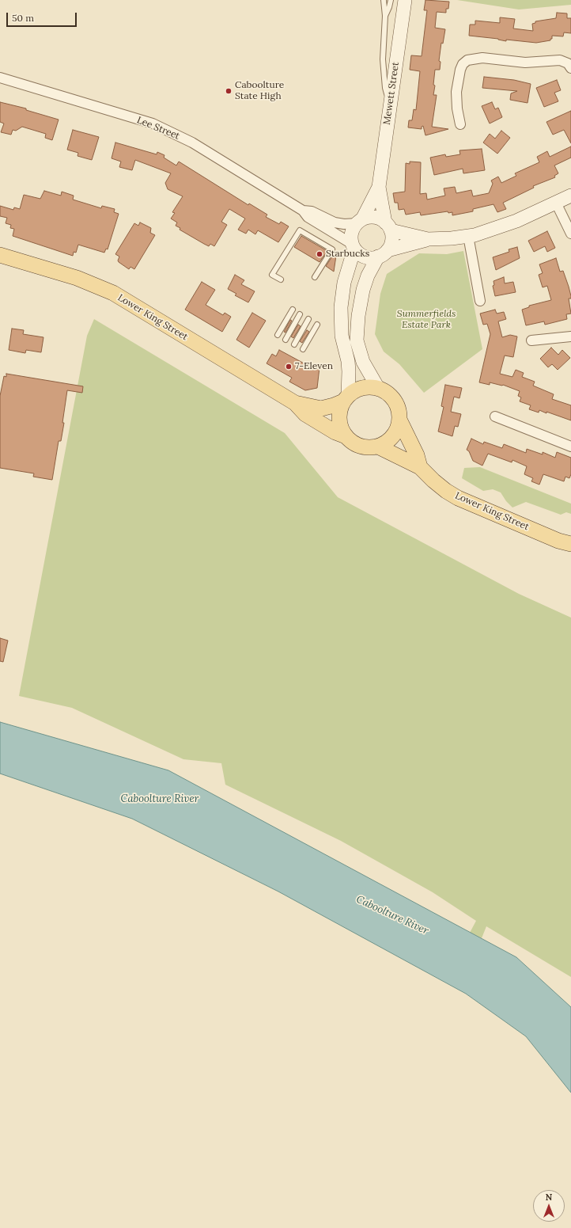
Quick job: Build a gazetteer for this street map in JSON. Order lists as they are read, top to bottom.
{
  "streets": {
    "main road": ["Mewett Street", "Lower King Street"],
    "street": ["Lee Street"]
  },
  "crossings": [
    ["Mewett Street", "Lee Street"]
  ],
  "water": ["Caboolture River"],
  "parks": ["Summerfields Estate Park"],
  "places": ["Caboolture State High", "Starbucks", "7-Eleven"],
  "scale_bar": "50 m",
  "north": "top"
}
